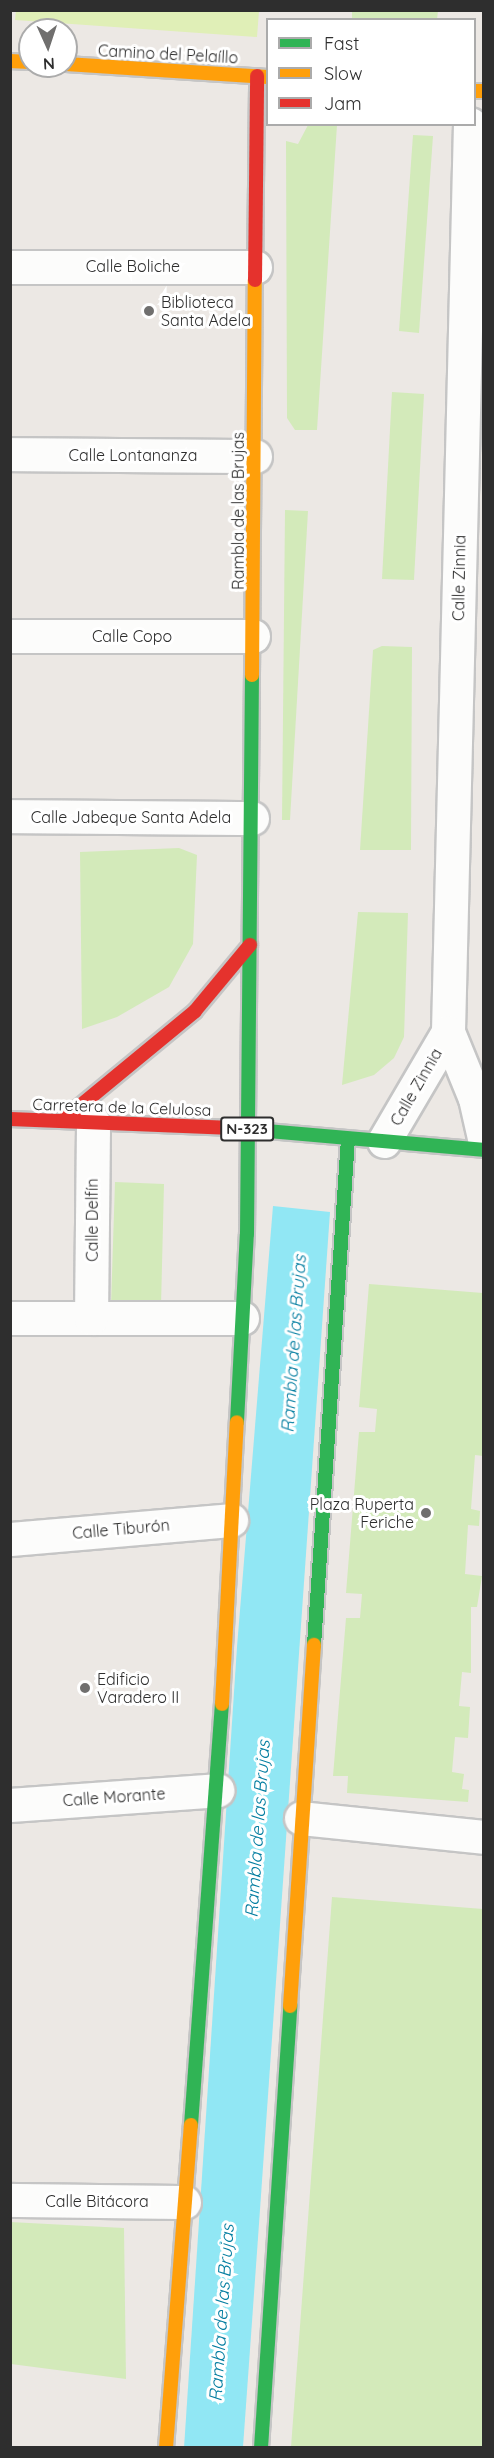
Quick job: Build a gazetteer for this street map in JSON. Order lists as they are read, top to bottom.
{
  "streets": {
    "main road": [
      "Camino del Pelaíllo",
      "Rambla de las Brujas",
      "Carretera de la Celulosa",
      "N-323"
    ],
    "street": [
      "Calle Boliche",
      "Calle Lontananza",
      "Calle Zinnia",
      "Calle Copo",
      "Calle Jabeque Santa Adela",
      "Calle Delfín",
      "Calle Tiburón",
      "Calle Morante",
      "Calle Bitácora"
    ]
  },
  "crossings": [
    ["Camino del Pelaíllo", "Rambla de las Brujas"],
    ["Calle Boliche", "Rambla de las Brujas"],
    ["Calle Lontananza", "Rambla de las Brujas"],
    ["Rambla de las Brujas", "Calle Copo"],
    ["Rambla de las Brujas", "Calle Jabeque Santa Adela"],
    ["Rambla de las Brujas", "Carretera de la Celulosa"],
    ["Rambla de las Brujas", "Calle Tiburón"],
    ["Rambla de las Brujas", "Calle Morante"],
    ["Rambla de las Brujas", "Calle Bitácora"],
    ["Calle Zinnia", "Carretera de la Celulosa"],
    ["Carretera de la Celulosa", "Calle Delfín"]
  ],
  "water": ["Rambla de las Brujas"],
  "places": ["Biblioteca Santa Adela", "Plaza Ruperta Feriche", "Edificio Varadero II"],
  "legend": ["Fast", "Slow", "Jam"],
  "north": "bottom"
}
